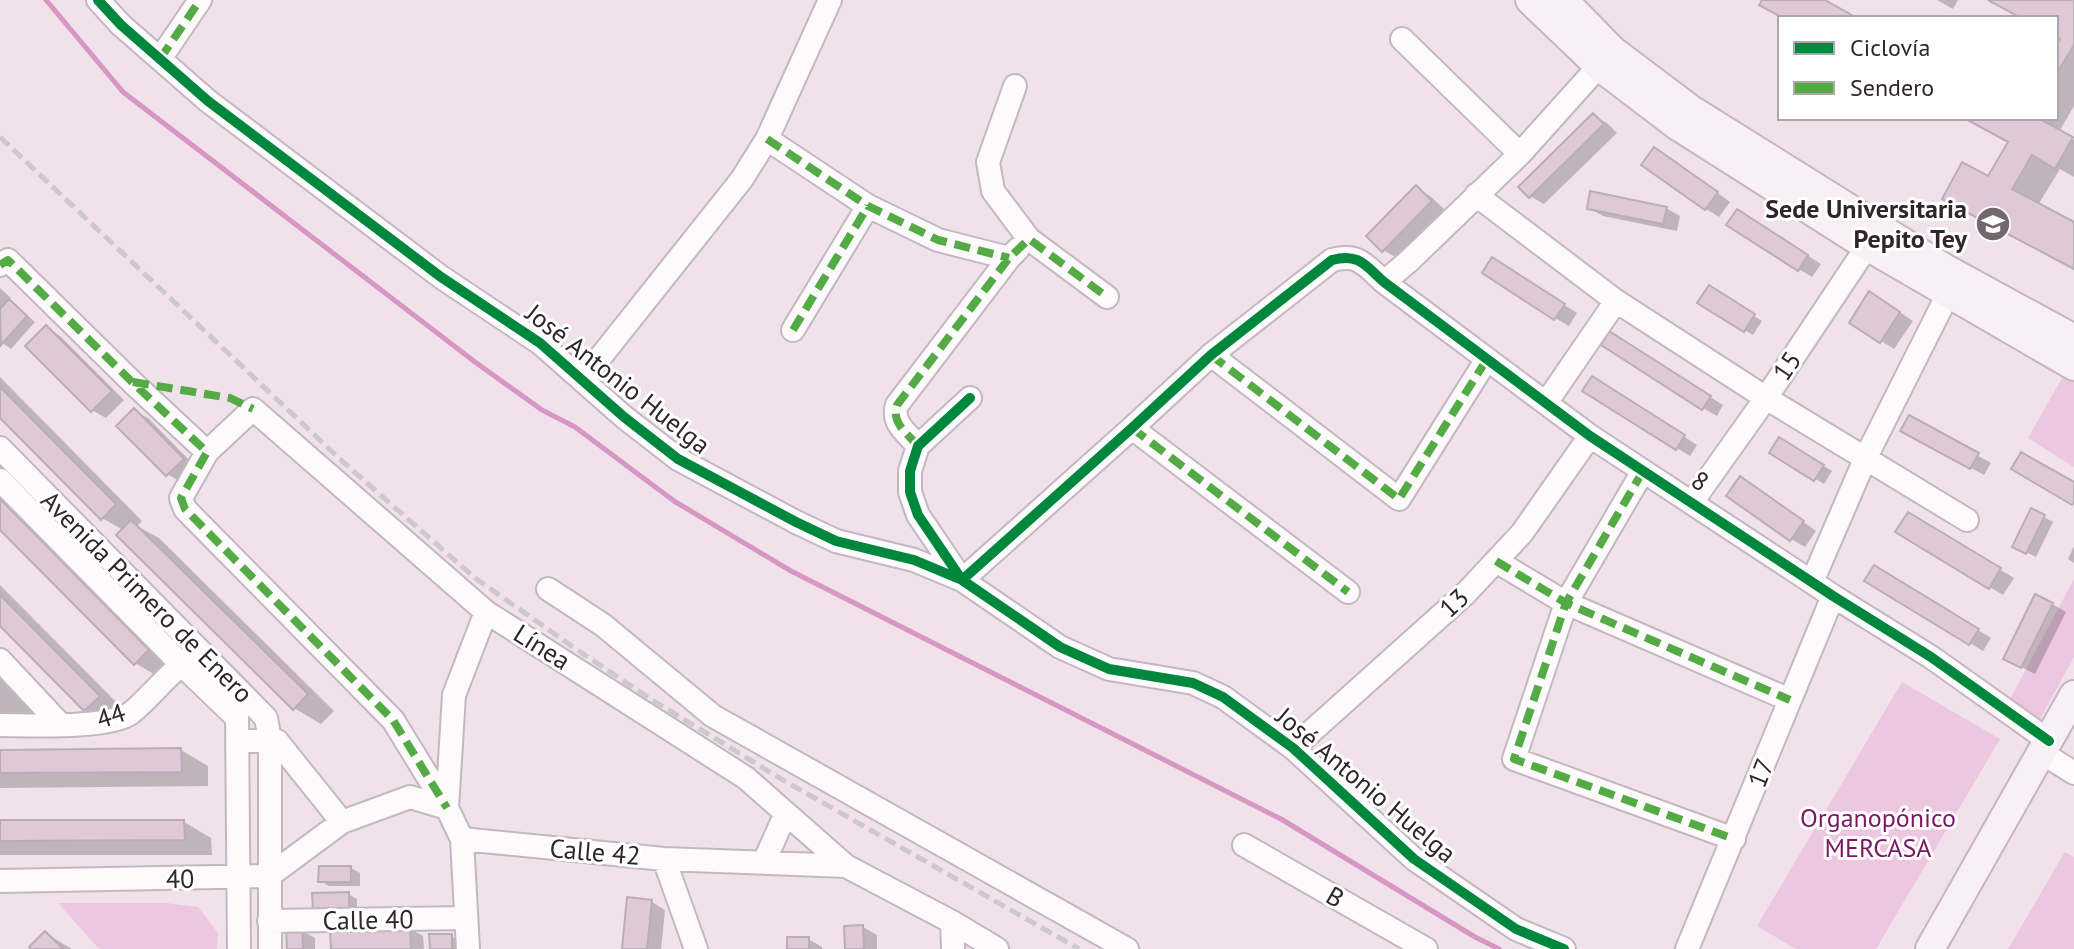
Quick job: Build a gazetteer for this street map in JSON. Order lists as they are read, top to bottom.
{
  "streets": {
    "street": [
      "15",
      "José Antonio Huelga",
      "8",
      "Avenida Primero de Enero",
      "13",
      "Línea",
      "44",
      "17",
      "Calle 42",
      "40",
      "B",
      "Calle 40"
    ]
  },
  "crossings": [
    ["15", "8"],
    ["José Antonio Huelga", "13"],
    ["8", "13"],
    ["8", "17"],
    ["Avenida Primero de Enero", "44"],
    ["Avenida Primero de Enero", "40"],
    ["Avenida Primero de Enero", "Calle 40"],
    ["Línea", "Calle 42"]
  ],
  "parks": ["Organopónico MERCASA"],
  "places": {
    "school or university": ["Sede Universitaria Pepito Tey"]
  },
  "legend": ["Ciclovía", "Sendero"]
}
